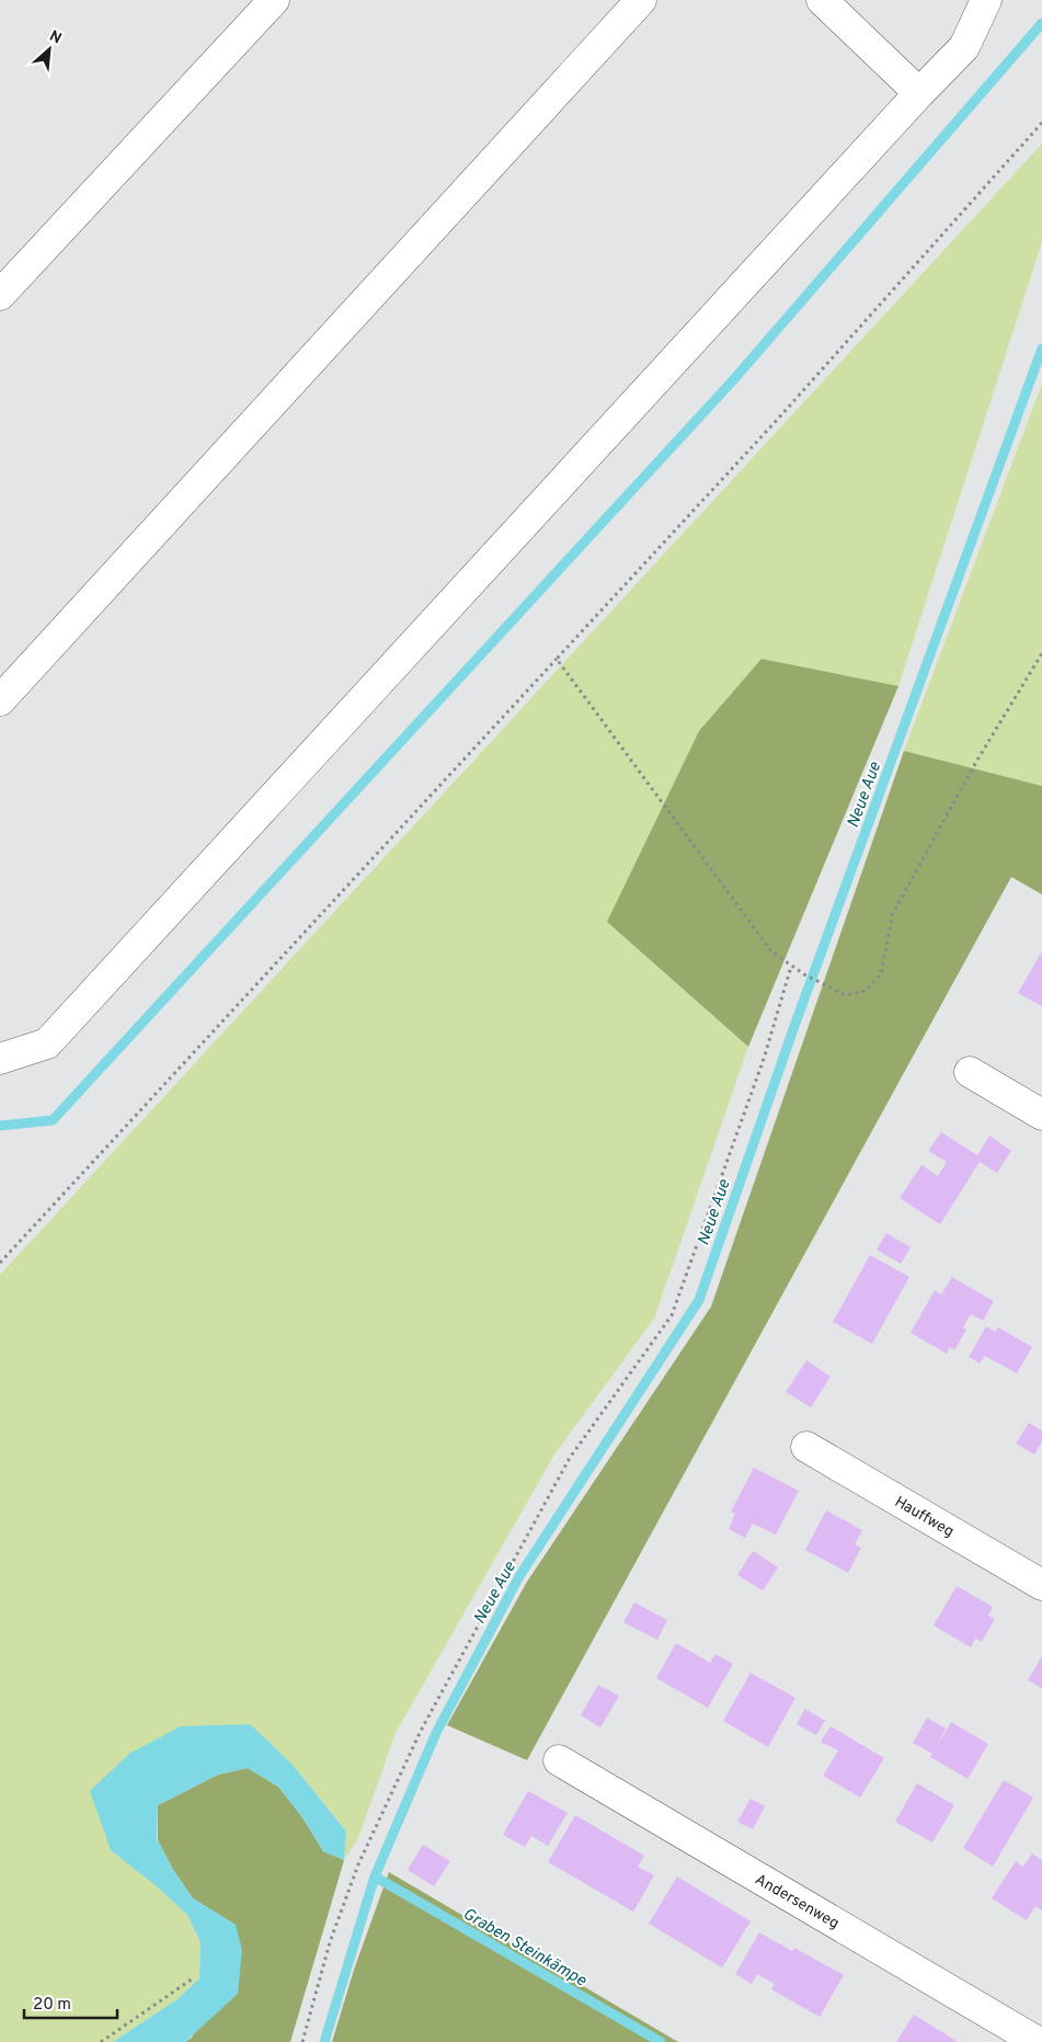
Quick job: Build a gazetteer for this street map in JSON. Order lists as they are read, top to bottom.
{
  "streets": {
    "street": ["Hauffweg", "Andersenweg"]
  },
  "water": ["Neue Aue", "Graben Steinkämpe"],
  "scale_bar": "20 m",
  "north": "top right"
}
